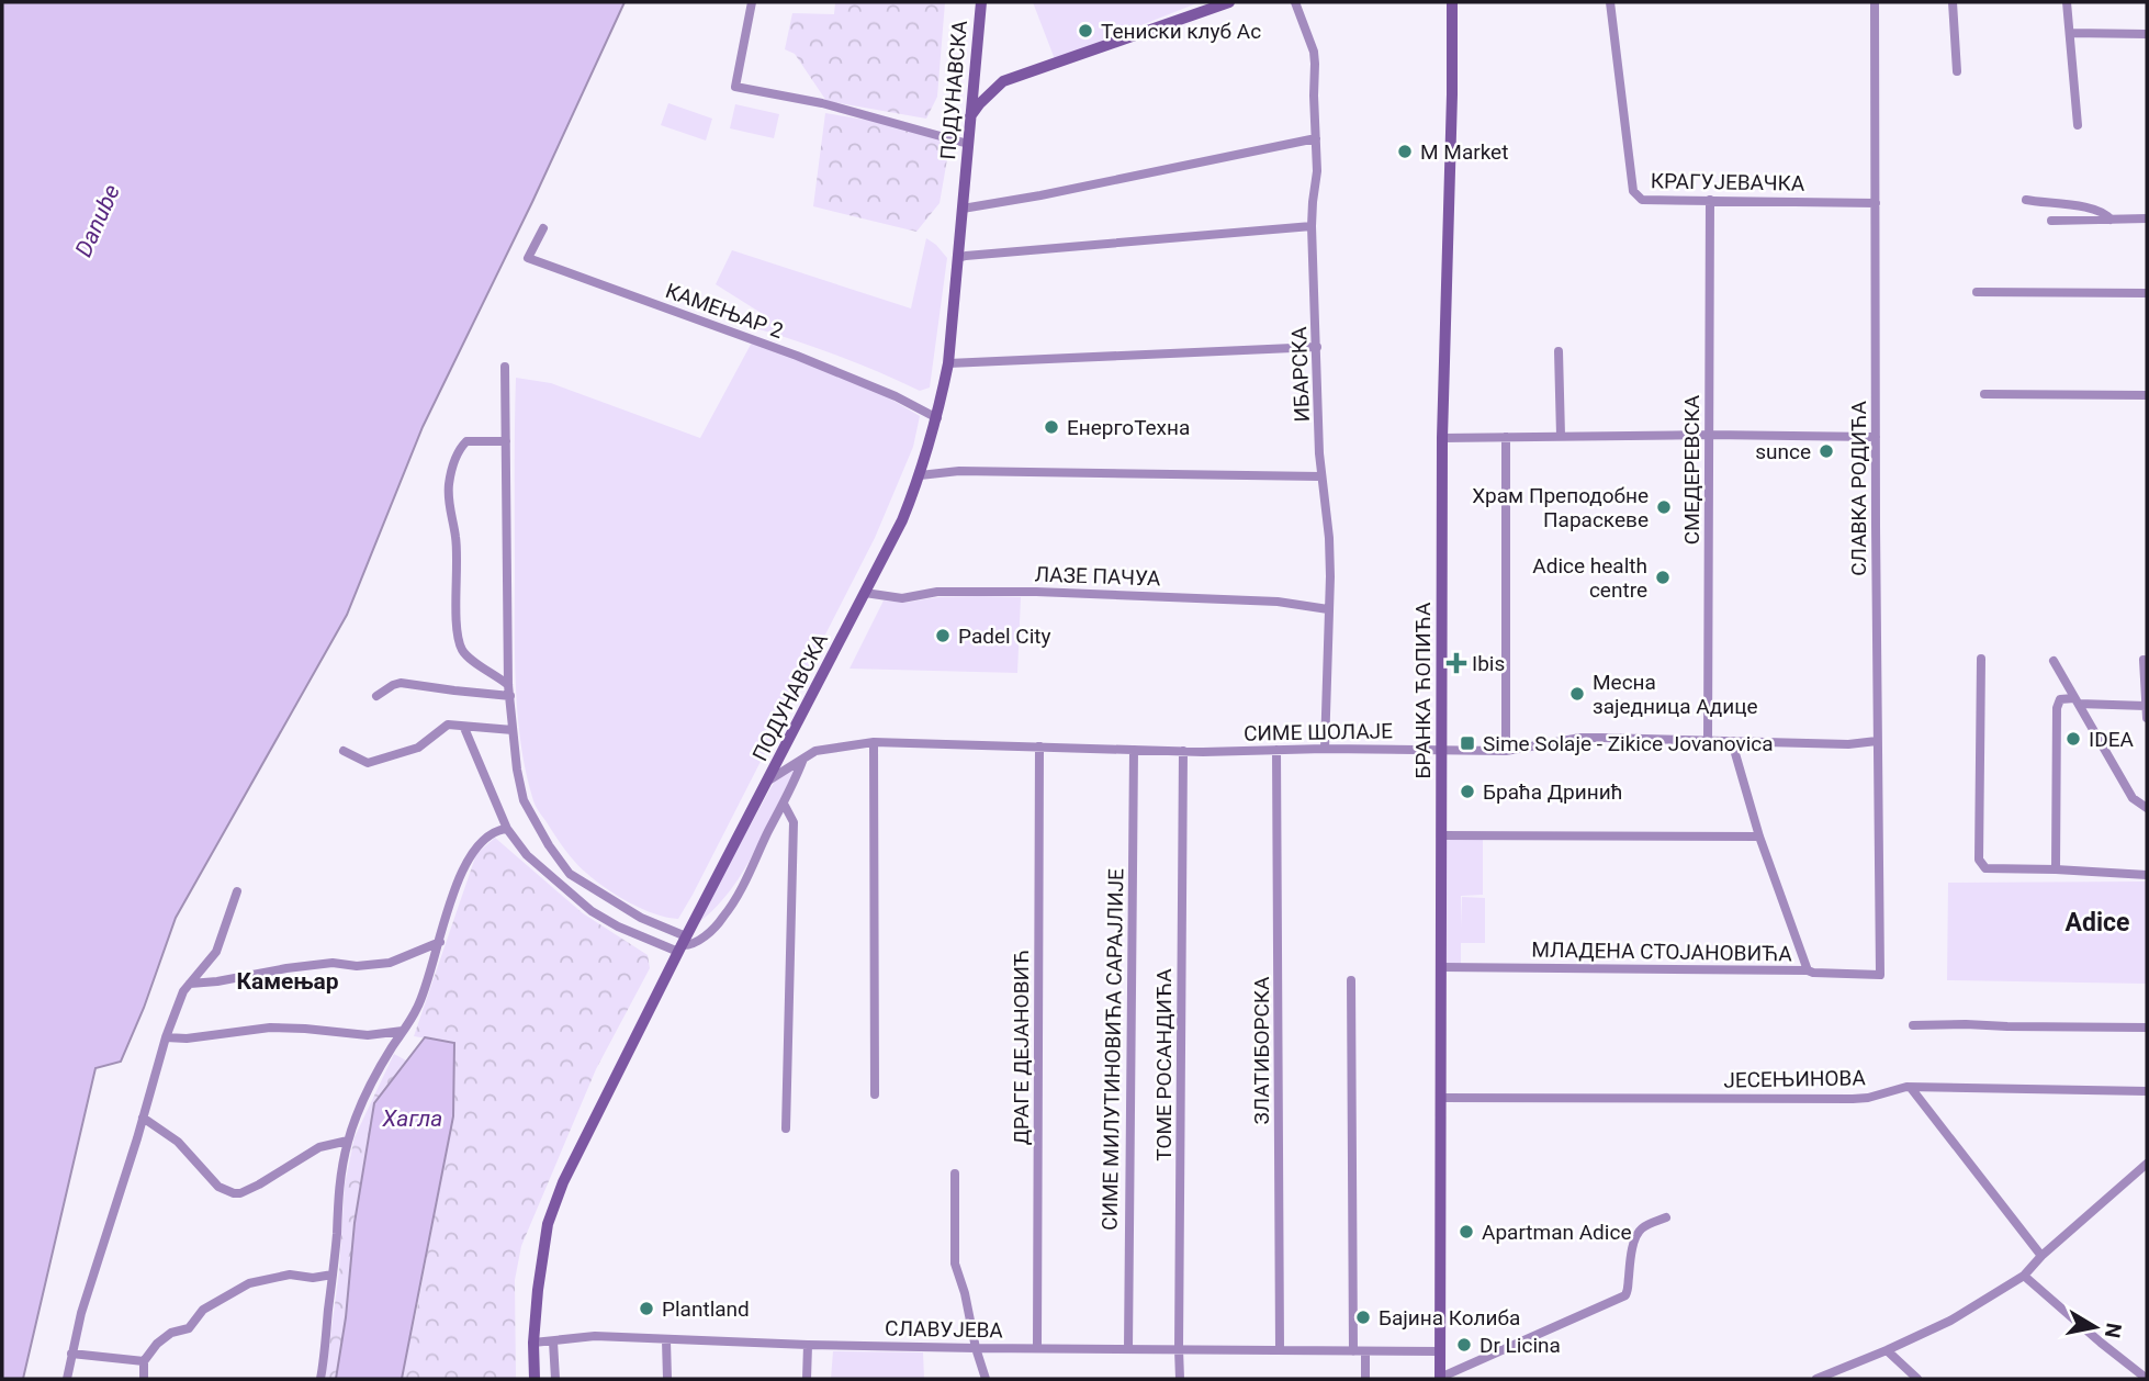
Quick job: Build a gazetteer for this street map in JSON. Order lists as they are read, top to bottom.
{
  "streets": {
    "street": [
      "ПОДУНАВСКА",
      "КРАГУЈЕВАЧКА",
      "КАМЕЊАР 2",
      "ИБАРСКА",
      "СМЕДЕРЕВСКА",
      "СЛАВКА РОДИЋА",
      "ЛАЗЕ ПАЧУА",
      "БРАНКА ЋОПИЋА",
      "СИМЕ ШОЛАЈЕ",
      "МЛАДЕНА СТОЈАНОВИЋА",
      "ДРАГЕ ДЕЈАНОВИЋ",
      "СИМЕ МИЛУТИНОВИЋА САРАЈЛИЈЕ",
      "ЗЛАТИБОРСКА",
      "ТОМЕ РОСАНДИЋА",
      "ЈЕСЕЊИНОВА",
      "СЛАВУЈЕВА"
    ]
  },
  "crossings": [
    ["ПОДУНАВСКА", "КАМЕЊАР 2"],
    ["ПОДУНАВСКА", "ЛАЗЕ ПАЧУА"],
    ["ПОДУНАВСКА", "СИМЕ ШОЛАЈЕ"],
    ["ПОДУНАВСКА", "СЛАВУЈЕВА"],
    ["КРАГУЈЕВАЧКА", "СМЕДЕРЕВСКА"],
    ["КРАГУЈЕВАЧКА", "СЛАВКА РОДИЋА"],
    ["ИБАРСКА", "ЛАЗЕ ПАЧУА"],
    ["ИБАРСКА", "СИМЕ ШОЛАЈЕ"],
    ["СМЕДЕРЕВСКА", "СИМЕ ШОЛАЈЕ"],
    ["СЛАВКА РОДИЋА", "СИМЕ ШОЛАЈЕ"],
    ["СЛАВКА РОДИЋА", "МЛАДЕНА СТОЈАНОВИЋА"],
    ["БРАНКА ЋОПИЋА", "СИМЕ ШОЛАЈЕ"],
    ["БРАНКА ЋОПИЋА", "МЛАДЕНА СТОЈАНОВИЋА"],
    ["БРАНКА ЋОПИЋА", "ЈЕСЕЊИНОВА"],
    ["БРАНКА ЋОПИЋА", "СЛАВУЈЕВА"],
    ["СИМЕ ШОЛАЈЕ", "ДРАГЕ ДЕЈАНОВИЋ"],
    ["СИМЕ ШОЛАЈЕ", "СИМЕ МИЛУТИНОВИЋА САРАЈЛИЈЕ"],
    ["СИМЕ ШОЛАЈЕ", "ЗЛАТИБОРСКА"],
    ["СИМЕ ШОЛАЈЕ", "ТОМЕ РОСАНДИЋА"],
    ["ДРАГЕ ДЕЈАНОВИЋ", "СЛАВУЈЕВА"],
    ["СИМЕ МИЛУТИНОВИЋА САРАЈЛИЈЕ", "СЛАВУЈЕВА"],
    ["ЗЛАТИБОРСКА", "СЛАВУЈЕВА"],
    ["ТОМЕ РОСАНДИЋА", "СЛАВУЈЕВА"]
  ],
  "districts": ["Adice", "Камењар"],
  "water": ["Danube", "Хагла"],
  "places": {
    "other": [
      "Тениски клуб Ас",
      "M Market",
      "ЕнергоТехна",
      "sunce",
      "Храм Преподобне Параскеве",
      "Adice health centre",
      "Padel City",
      "Месна заједница Адице",
      "IDEA",
      "Браћа Дринић",
      "Apartman Adice",
      "Plantland",
      "Бајина Колиба",
      "Dr Licina"
    ],
    "health": ["Ibis"],
    "transit": ["Sime Solaje - Zikice Jovanovica"]
  },
  "north": "right"
}
